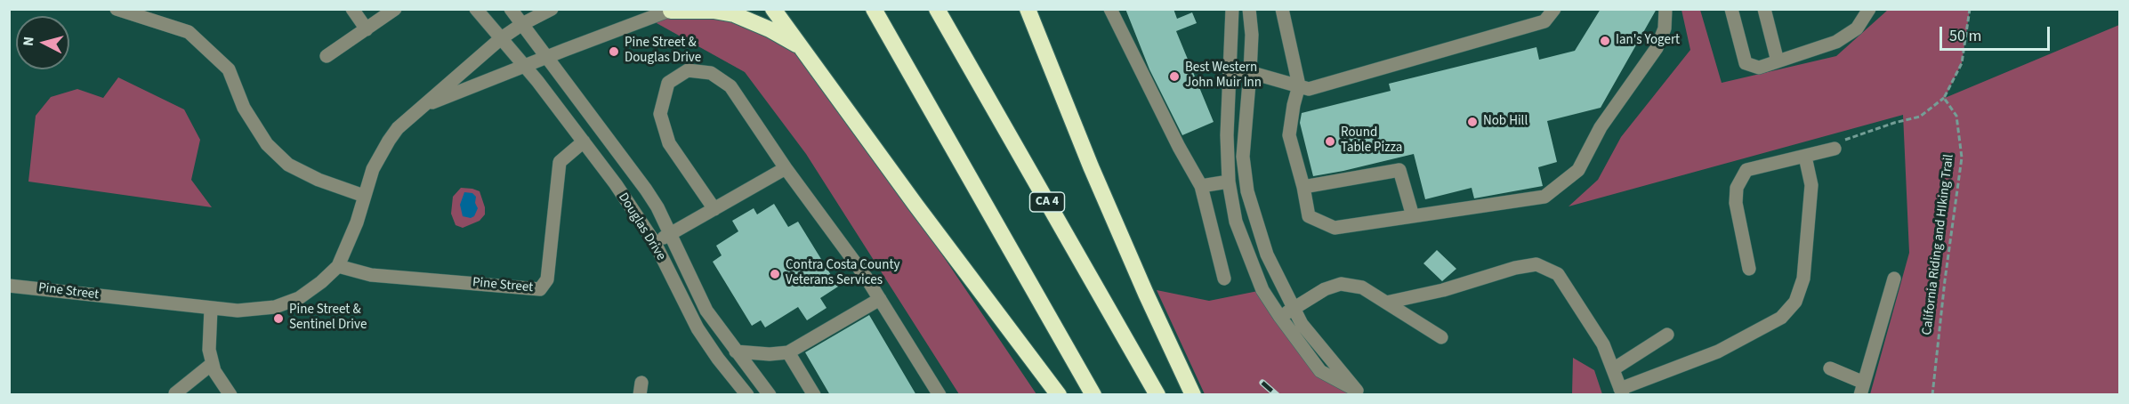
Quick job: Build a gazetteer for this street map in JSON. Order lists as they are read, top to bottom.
{
  "streets": {
    "highway": ["CA 4"],
    "street": ["Douglas Drive", "Pine Street"],
    "path": ["California Riding and HIking Trail"]
  },
  "crossings": [
    ["Douglas Drive", "Pine Street"]
  ],
  "places": [
    "Ian's Yogert",
    "Pine Street & Douglas Drive",
    "Best Western John Muir Inn",
    "Nob Hill",
    "Round Table Pizza",
    "Contra Costa County Veterans Services",
    "Pine Street & Sentinel Drive"
  ],
  "scale_bar": "50 m",
  "north": "left"
}
